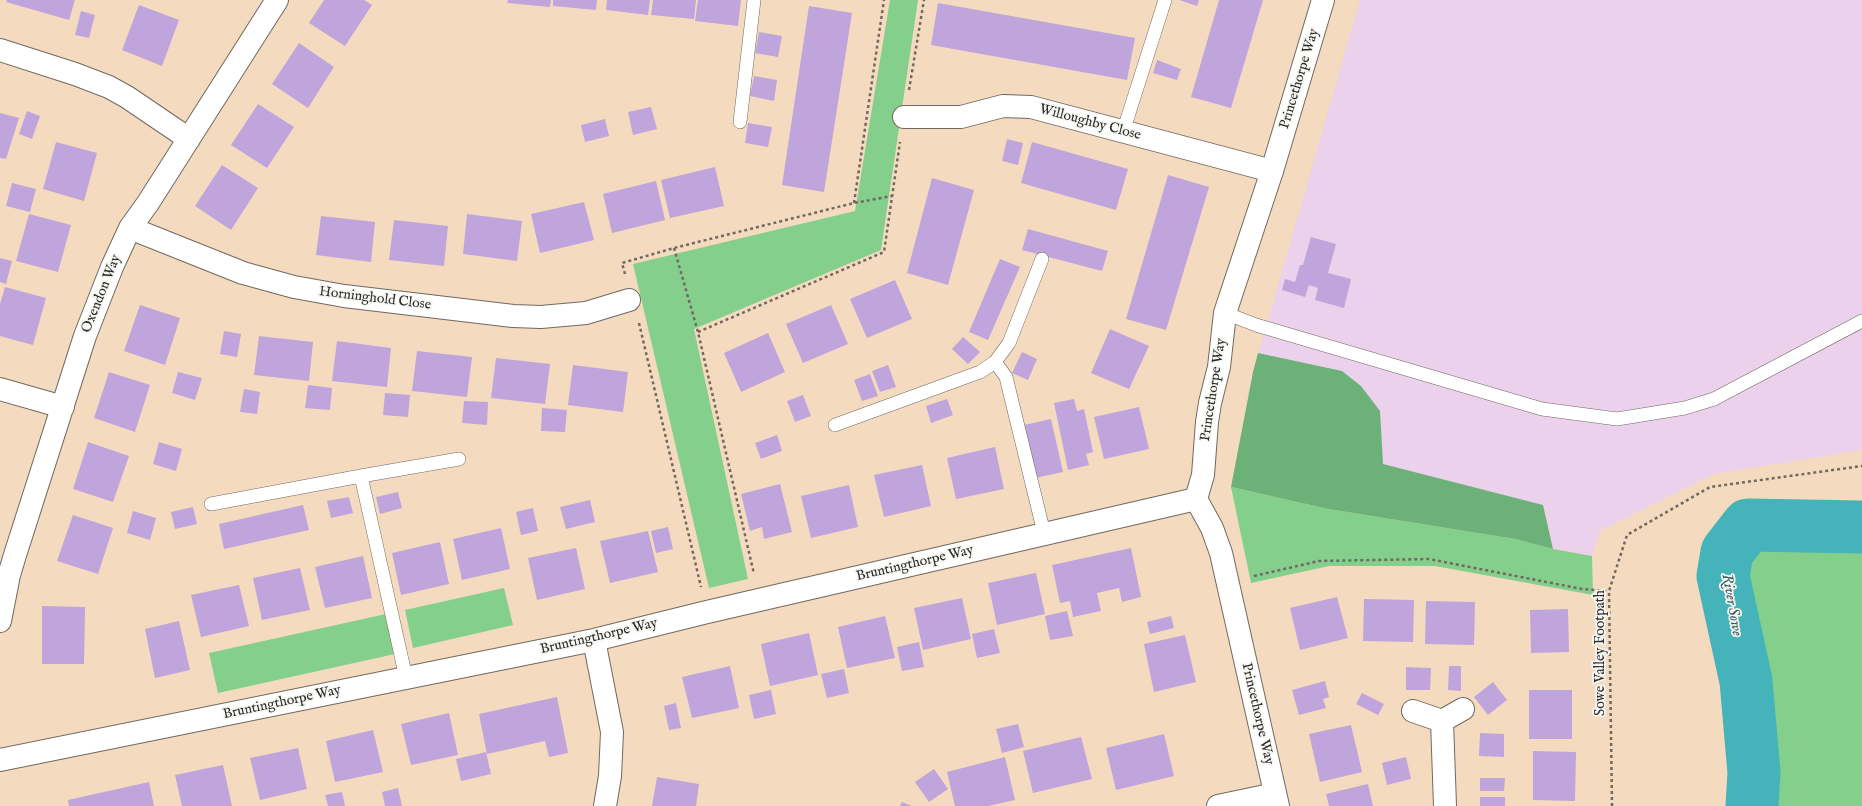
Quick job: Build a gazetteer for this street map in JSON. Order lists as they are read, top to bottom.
{
  "streets": {
    "street": [
      "Princethorpe Way",
      "Willoughby Close",
      "Oxendon Way",
      "Horninghold Close",
      "Bruntingthorpe Way"
    ],
    "path": ["Sowe Valley Footpath"]
  },
  "crossings": [
    ["Princethorpe Way", "Willoughby Close"],
    ["Princethorpe Way", "Bruntingthorpe Way"],
    ["Oxendon Way", "Horninghold Close"]
  ],
  "water": ["River Sowe"]
}
